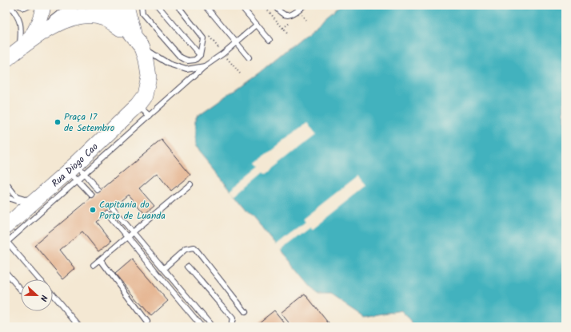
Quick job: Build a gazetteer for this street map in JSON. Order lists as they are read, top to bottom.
{
  "streets": {
    "main road": ["Rua Diogo Cao"]
  },
  "places": ["Praça 17 de Setembro", "Capitania do Porto de Luanda"],
  "north": "right"
}
